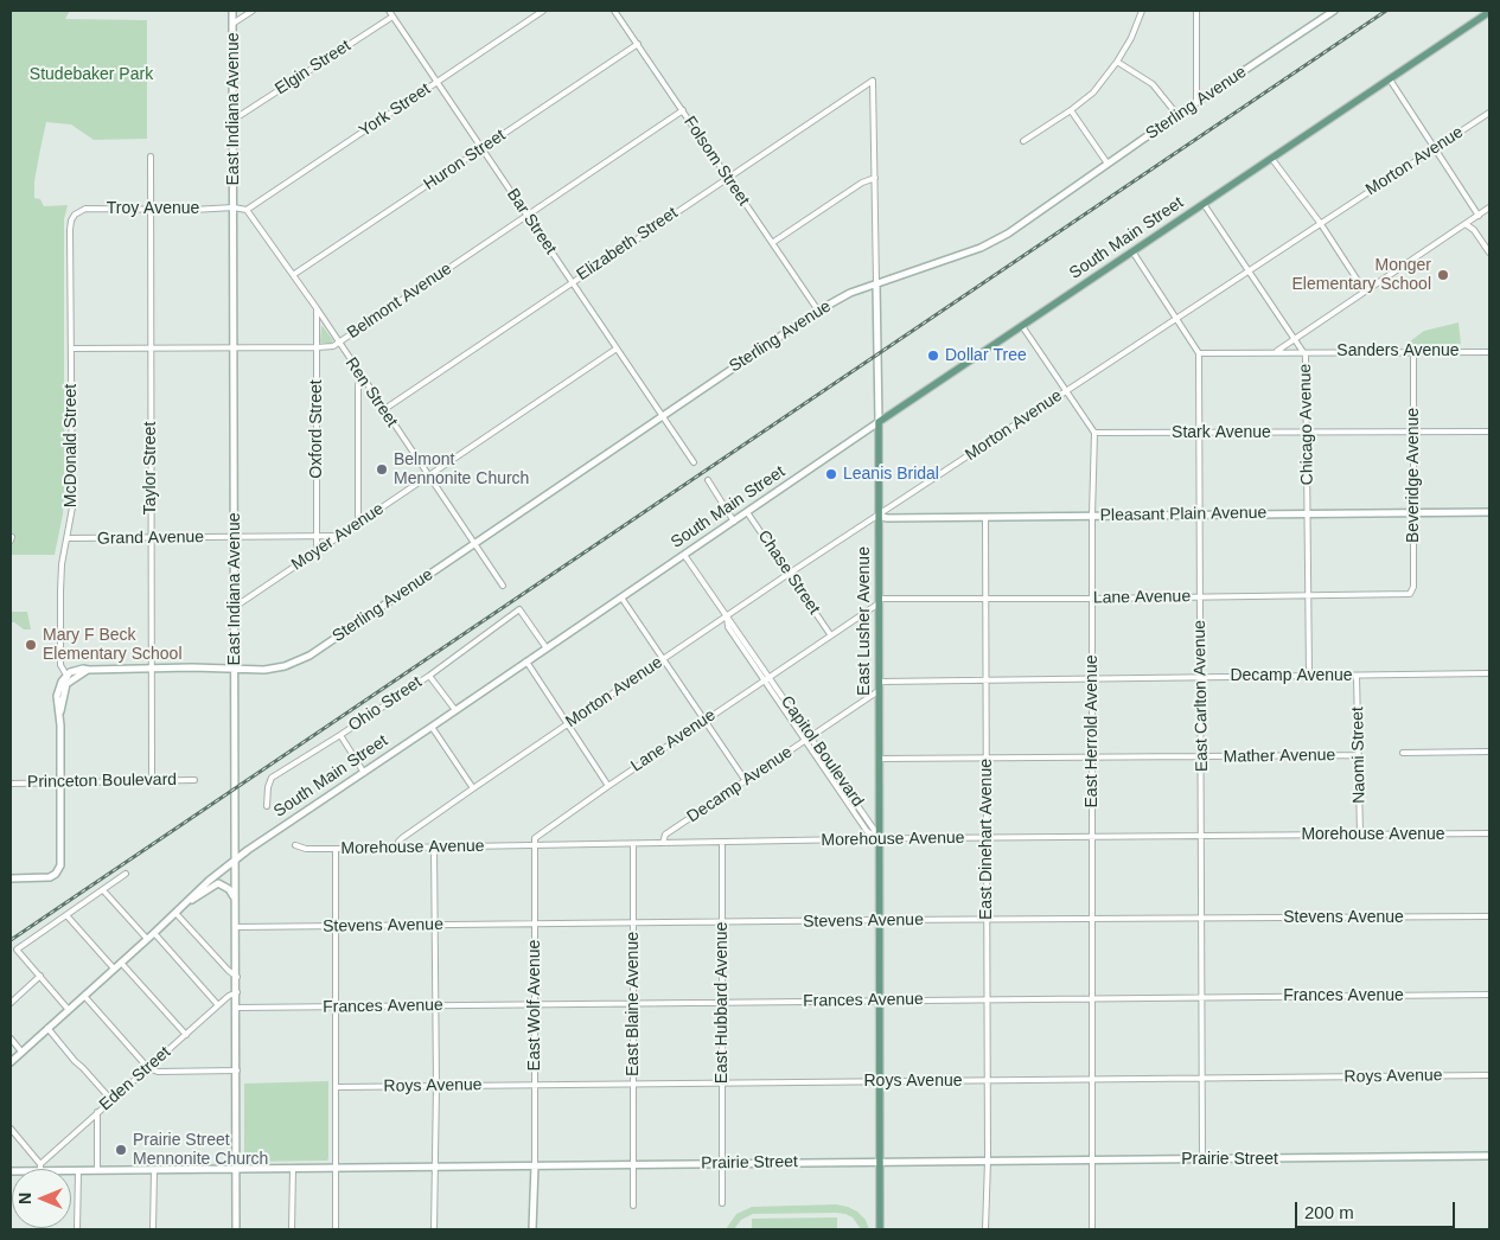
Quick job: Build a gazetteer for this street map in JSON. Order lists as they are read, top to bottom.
{
  "streets": {
    "main road": ["South Main Street", "East Lusher Avenue"],
    "street": [
      "Elgin Street",
      "Sterling Avenue",
      "East Indiana Avenue",
      "York Street",
      "Huron Street",
      "Folsom Street",
      "Morton Avenue",
      "Troy Avenue",
      "Bar Street",
      "Elizabeth Street",
      "Belmont Avenue",
      "Sanders Avenue",
      "Ren Street",
      "Chicago Avenue",
      "Oxford Street",
      "Stark Avenue",
      "McDonald Street",
      "Taylor Street",
      "Beveridge Avenue",
      "Pleasant Plain Avenue",
      "Moyer Avenue",
      "Grand Avenue",
      "Chase Street",
      "Lane Avenue",
      "Decamp Avenue",
      "East Carlton Avenue",
      "Ohio Street",
      "East Herrold Avenue",
      "Capitol Boulevard",
      "Naomi Street",
      "Mather Avenue",
      "Princeton Boulevard",
      "Morehouse Avenue",
      "East Dinehart Avenue",
      "Stevens Avenue",
      "Frances Avenue",
      "East Hubbard Avenue",
      "East Blaine Avenue",
      "East Wolf Avenue",
      "Roys Avenue",
      "Eden Street",
      "Prairie Street"
    ]
  },
  "crossings": [
    ["Elgin Street", "East Indiana Avenue"],
    ["Elgin Street", "Bar Street"],
    ["Sterling Avenue", "East Indiana Avenue"],
    ["Sterling Avenue", "Folsom Street"],
    ["Sterling Avenue", "Bar Street"],
    ["Sterling Avenue", "Ren Street"],
    ["Sterling Avenue", "McDonald Street"],
    ["Sterling Avenue", "Taylor Street"],
    ["Sterling Avenue", "East Lusher Avenue"],
    ["East Indiana Avenue", "Troy Avenue"],
    ["East Indiana Avenue", "South Main Street"],
    ["East Indiana Avenue", "Belmont Avenue"],
    ["East Indiana Avenue", "Moyer Avenue"],
    ["East Indiana Avenue", "Grand Avenue"],
    ["East Indiana Avenue", "Stevens Avenue"],
    ["East Indiana Avenue", "Frances Avenue"],
    ["East Indiana Avenue", "Eden Street"],
    ["East Indiana Avenue", "Prairie Street"],
    ["York Street", "Bar Street"],
    ["York Street", "Ren Street"],
    ["Huron Street", "Folsom Street"],
    ["Huron Street", "Bar Street"],
    ["Huron Street", "Ren Street"],
    ["Folsom Street", "Elizabeth Street"],
    ["Folsom Street", "Belmont Avenue"],
    ["Morton Avenue", "Chicago Avenue"],
    ["Morton Avenue", "Pleasant Plain Avenue"],
    ["Morton Avenue", "Chase Street"],
    ["Morton Avenue", "East Lusher Avenue"],
    ["Morton Avenue", "East Carlton Avenue"],
    ["Morton Avenue", "Capitol Boulevard"],
    ["Morton Avenue", "Morehouse Avenue"],
    ["Troy Avenue", "McDonald Street"],
    ["Troy Avenue", "Taylor Street"],
    ["Bar Street", "Elizabeth Street"],
    ["Bar Street", "Belmont Avenue"],
    ["Bar Street", "Moyer Avenue"],
    ["South Main Street", "Chicago Avenue"],
    ["South Main Street", "Chase Street"],
    ["South Main Street", "East Lusher Avenue"],
    ["South Main Street", "East Carlton Avenue"],
    ["South Main Street", "Ohio Street"],
    ["South Main Street", "Capitol Boulevard"],
    ["Elizabeth Street", "Ren Street"],
    ["Elizabeth Street", "East Lusher Avenue"],
    ["Belmont Avenue", "Ren Street"],
    ["Belmont Avenue", "Oxford Street"],
    ["Belmont Avenue", "McDonald Street"],
    ["Belmont Avenue", "Taylor Street"],
    ["Sanders Avenue", "Chicago Avenue"],
    ["Sanders Avenue", "Beveridge Avenue"],
    ["Sanders Avenue", "East Carlton Avenue"],
    ["Ren Street", "Oxford Street"],
    ["Ren Street", "Moyer Avenue"],
    ["Chicago Avenue", "Stark Avenue"],
    ["Chicago Avenue", "Pleasant Plain Avenue"],
    ["Chicago Avenue", "Lane Avenue"],
    ["Chicago Avenue", "Decamp Avenue"],
    ["Oxford Street", "Moyer Avenue"],
    ["Oxford Street", "Grand Avenue"],
    ["Stark Avenue", "Beveridge Avenue"],
    ["Stark Avenue", "East Carlton Avenue"],
    ["Stark Avenue", "East Herrold Avenue"],
    ["McDonald Street", "Grand Avenue"],
    ["McDonald Street", "Princeton Boulevard"],
    ["Taylor Street", "Grand Avenue"],
    ["Taylor Street", "Princeton Boulevard"],
    ["Beveridge Avenue", "Pleasant Plain Avenue"],
    ["Beveridge Avenue", "Lane Avenue"],
    ["Pleasant Plain Avenue", "East Lusher Avenue"],
    ["Pleasant Plain Avenue", "East Carlton Avenue"],
    ["Pleasant Plain Avenue", "East Herrold Avenue"],
    ["Pleasant Plain Avenue", "East Dinehart Avenue"],
    ["Moyer Avenue", "Grand Avenue"],
    ["Chase Street", "Lane Avenue"],
    ["Lane Avenue", "East Lusher Avenue"],
    ["Lane Avenue", "East Carlton Avenue"],
    ["Lane Avenue", "East Herrold Avenue"],
    ["Lane Avenue", "Capitol Boulevard"],
    ["Lane Avenue", "Morehouse Avenue"],
    ["Lane Avenue", "East Dinehart Avenue"],
    ["Lane Avenue", "East Wolf Avenue"],
    ["East Lusher Avenue", "Decamp Avenue"],
    ["East Lusher Avenue", "Capitol Boulevard"],
    ["East Lusher Avenue", "Mather Avenue"],
    ["East Lusher Avenue", "Morehouse Avenue"],
    ["East Lusher Avenue", "Stevens Avenue"],
    ["East Lusher Avenue", "Frances Avenue"],
    ["East Lusher Avenue", "Roys Avenue"],
    ["East Lusher Avenue", "Prairie Street"],
    ["Decamp Avenue", "East Carlton Avenue"],
    ["Decamp Avenue", "East Herrold Avenue"],
    ["Decamp Avenue", "Capitol Boulevard"],
    ["Decamp Avenue", "Naomi Street"],
    ["Decamp Avenue", "Morehouse Avenue"],
    ["Decamp Avenue", "East Dinehart Avenue"],
    ["East Carlton Avenue", "Mather Avenue"],
    ["East Carlton Avenue", "Morehouse Avenue"],
    ["East Carlton Avenue", "Stevens Avenue"],
    ["East Carlton Avenue", "Frances Avenue"],
    ["East Carlton Avenue", "Roys Avenue"],
    ["East Carlton Avenue", "Prairie Street"],
    ["East Herrold Avenue", "Mather Avenue"],
    ["East Herrold Avenue", "Morehouse Avenue"],
    ["East Herrold Avenue", "Stevens Avenue"],
    ["East Herrold Avenue", "Frances Avenue"],
    ["East Herrold Avenue", "Roys Avenue"],
    ["East Herrold Avenue", "Prairie Street"],
    ["Capitol Boulevard", "Morehouse Avenue"],
    ["Naomi Street", "Mather Avenue"],
    ["Naomi Street", "Morehouse Avenue"],
    ["Mather Avenue", "East Dinehart Avenue"],
    ["Morehouse Avenue", "East Dinehart Avenue"],
    ["Morehouse Avenue", "East Hubbard Avenue"],
    ["Morehouse Avenue", "East Blaine Avenue"],
    ["Morehouse Avenue", "East Wolf Avenue"],
    ["East Dinehart Avenue", "Stevens Avenue"],
    ["East Dinehart Avenue", "Frances Avenue"],
    ["East Dinehart Avenue", "Roys Avenue"],
    ["East Dinehart Avenue", "Prairie Street"],
    ["Stevens Avenue", "East Hubbard Avenue"],
    ["Stevens Avenue", "East Blaine Avenue"],
    ["Stevens Avenue", "East Wolf Avenue"],
    ["Frances Avenue", "East Hubbard Avenue"],
    ["Frances Avenue", "East Blaine Avenue"],
    ["Frances Avenue", "East Wolf Avenue"],
    ["East Hubbard Avenue", "Roys Avenue"],
    ["East Hubbard Avenue", "Prairie Street"],
    ["East Blaine Avenue", "Roys Avenue"],
    ["East Blaine Avenue", "Prairie Street"],
    ["East Wolf Avenue", "Roys Avenue"],
    ["East Wolf Avenue", "Prairie Street"],
    ["Eden Street", "Prairie Street"]
  ],
  "parks": ["Studebaker Park"],
  "places": [
    "Monger Elementary School",
    "Dollar Tree",
    "Belmont Mennonite Church",
    "Leanis Bridal",
    "Mary F Beck Elementary School",
    "Prairie Street Mennonite Church"
  ],
  "scale_bar": "200 m",
  "north": "left"
}
